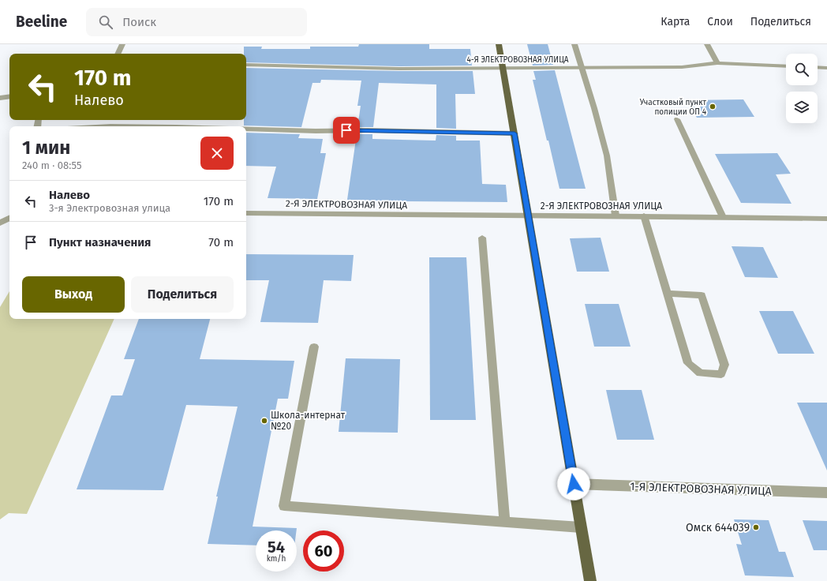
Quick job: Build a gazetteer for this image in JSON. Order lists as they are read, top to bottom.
{
  "streets": {
    "street": ["4-Я ЭЛЕКТРОВОЗНАЯ УЛИЦА", "2-Я ЭЛЕКТРОВОЗНАЯ УЛИЦА", "1-Я ЭЛЕКТРОВОЗНАЯ УЛИЦА"]
  },
  "places": ["Участковый пункт полиции ОП 4", "Школа-интернат №20", "Омск 644039"],
  "page": {
    "header": "Beeline",
    "search": "Поиск",
    "nav": ["Карта", "Слои", "Поделиться"],
    "turn": ["170 m", "Налево"],
    "heading": ["1 мин", "240 m · 08:55"],
    "list": [
      {
        "name": "Налево",
        "note": "3-я Электровозная улица",
        "value": "170 m"
      },
      {
        "name": "Пункт назначения",
        "value": "70 m"
      }
    ],
    "buttons": ["Выход", "Поделиться"],
    "speed": "54 km/h",
    "limit": "60"
  }
}
